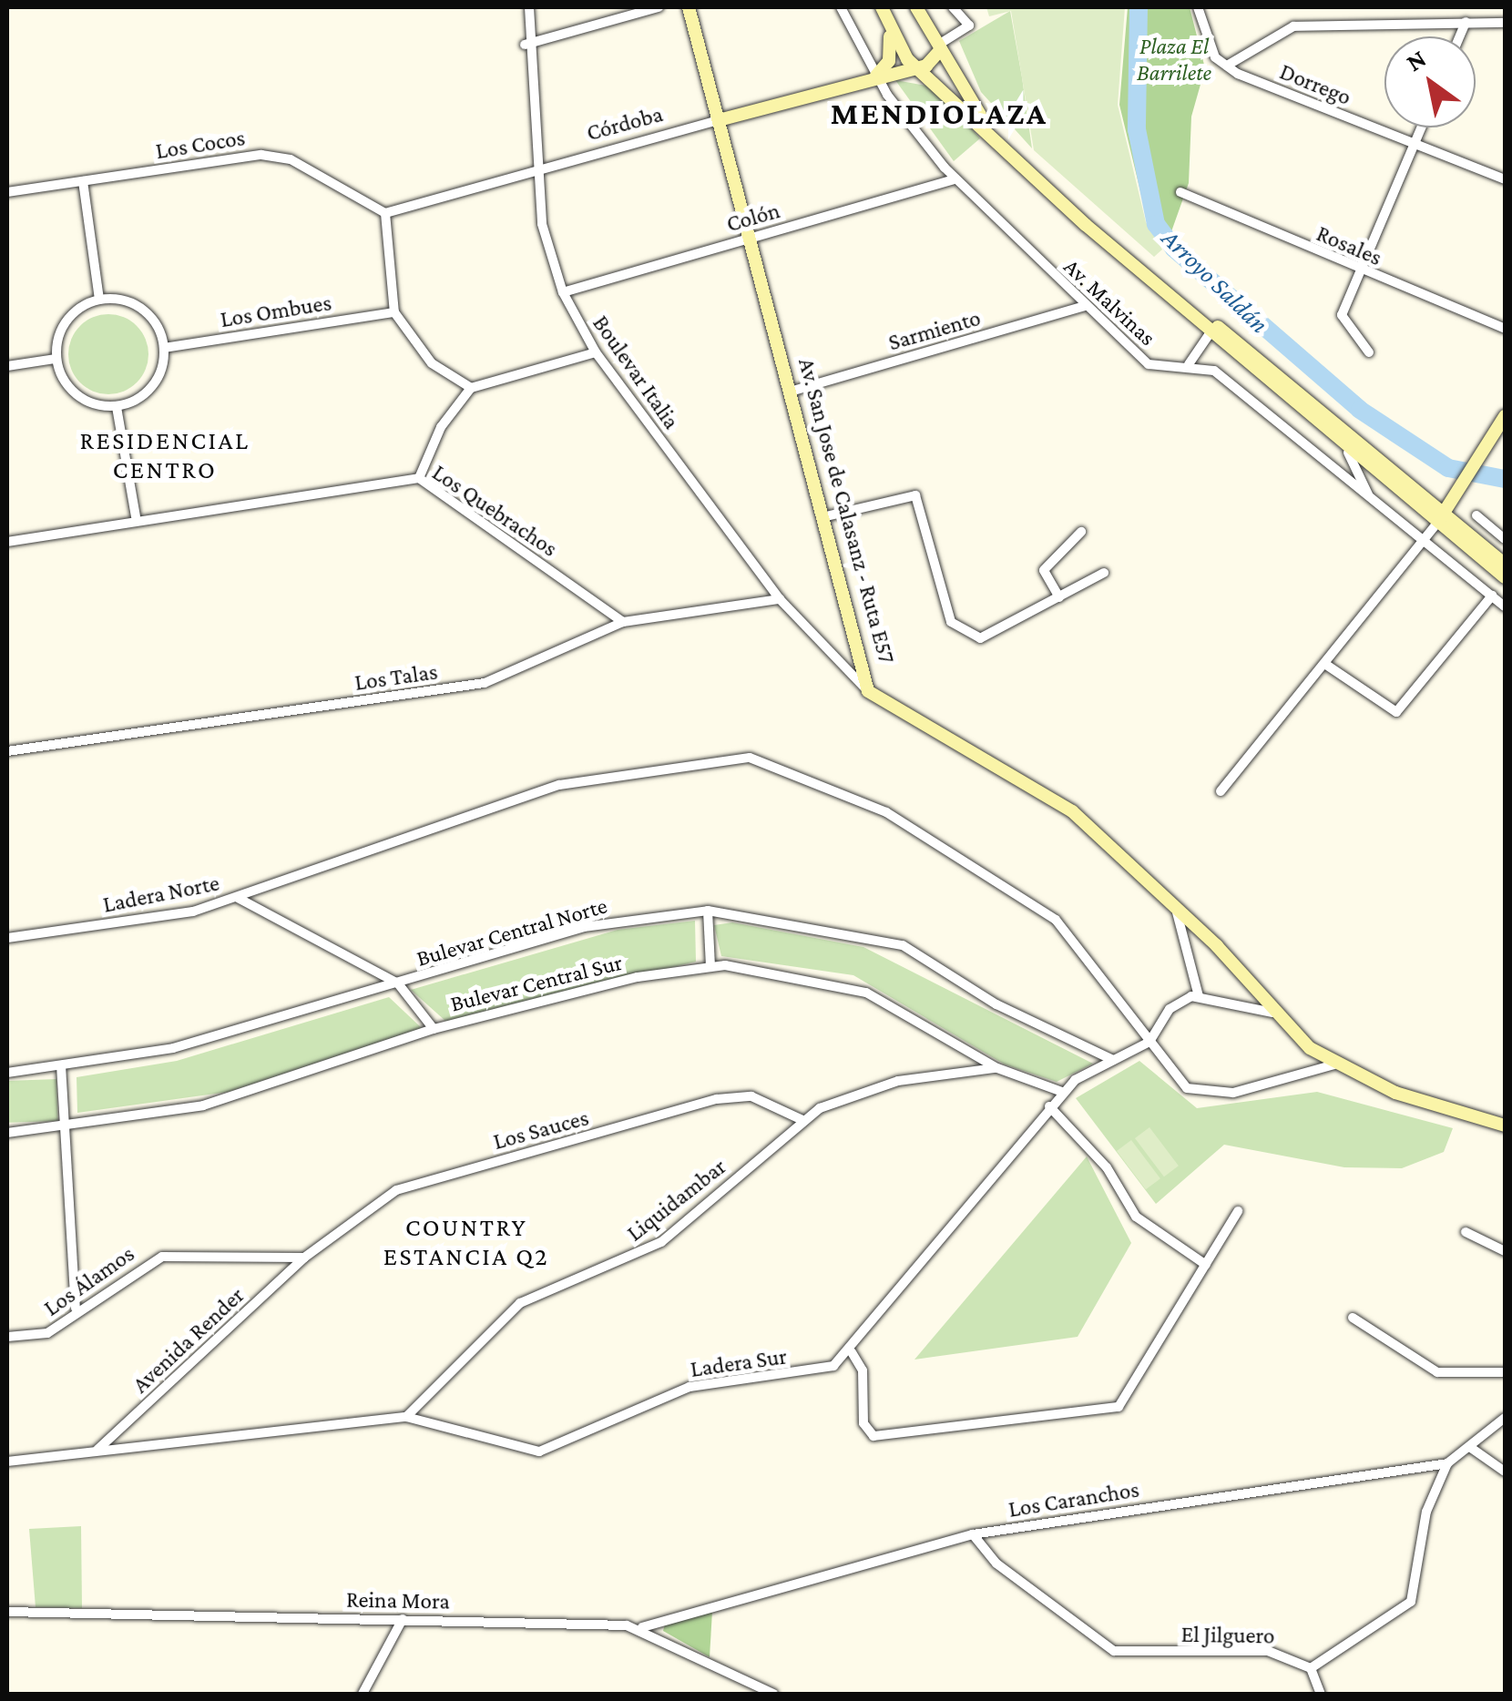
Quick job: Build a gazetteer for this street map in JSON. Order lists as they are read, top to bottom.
{
  "streets": {
    "street": [
      "Dorrego",
      "Córdoba",
      "Los Cocos",
      "Colón",
      "Rosales",
      "Av. Malvinas",
      "Los Ombues",
      "Sarmiento",
      "Boulevar Italia",
      "Los Quebrachos",
      "Av. San Jose de Calasanz - Ruta E57",
      "Los Talas",
      "Ladera Norte",
      "Bulevar Central Norte",
      "Bulevar Central Sur",
      "Los Sauces",
      "Liquidambar",
      "Los Álamos",
      "Avenida Render",
      "Ladera Sur",
      "Los Caranchos",
      "Reina Mora",
      "El Jilguero"
    ]
  },
  "crossings": [
    ["Córdoba", "Los Cocos"],
    ["Córdoba", "Av. Malvinas"],
    ["Córdoba", "Boulevar Italia"],
    ["Córdoba", "Av. San Jose de Calasanz - Ruta E57"],
    ["Colón", "Av. Malvinas"],
    ["Colón", "Boulevar Italia"],
    ["Colón", "Av. San Jose de Calasanz - Ruta E57"],
    ["Av. Malvinas", "Sarmiento"],
    ["Sarmiento", "Av. San Jose de Calasanz - Ruta E57"],
    ["Boulevar Italia", "Av. San Jose de Calasanz - Ruta E57"],
    ["Boulevar Italia", "Los Talas"],
    ["Los Quebrachos", "Los Talas"],
    ["Av. San Jose de Calasanz - Ruta E57", "Ladera Norte"],
    ["Bulevar Central Sur", "Liquidambar"],
    ["Los Sauces", "Liquidambar"],
    ["Los Sauces", "Los Álamos"],
    ["Los Sauces", "Avenida Render"],
    ["Liquidambar", "Ladera Sur"],
    ["Los Álamos", "Avenida Render"],
    ["Avenida Render", "Ladera Sur"],
    ["Los Caranchos", "Reina Mora"],
    ["Los Caranchos", "El Jilguero"]
  ],
  "districts": ["MENDIOLAZA", "RESIDENCIAL CENTRO", "COUNTRY ESTANCIA Q2"],
  "water": ["Arroyo Saldán"],
  "parks": ["Plaza El Barrilete"],
  "north": "top left"
}
